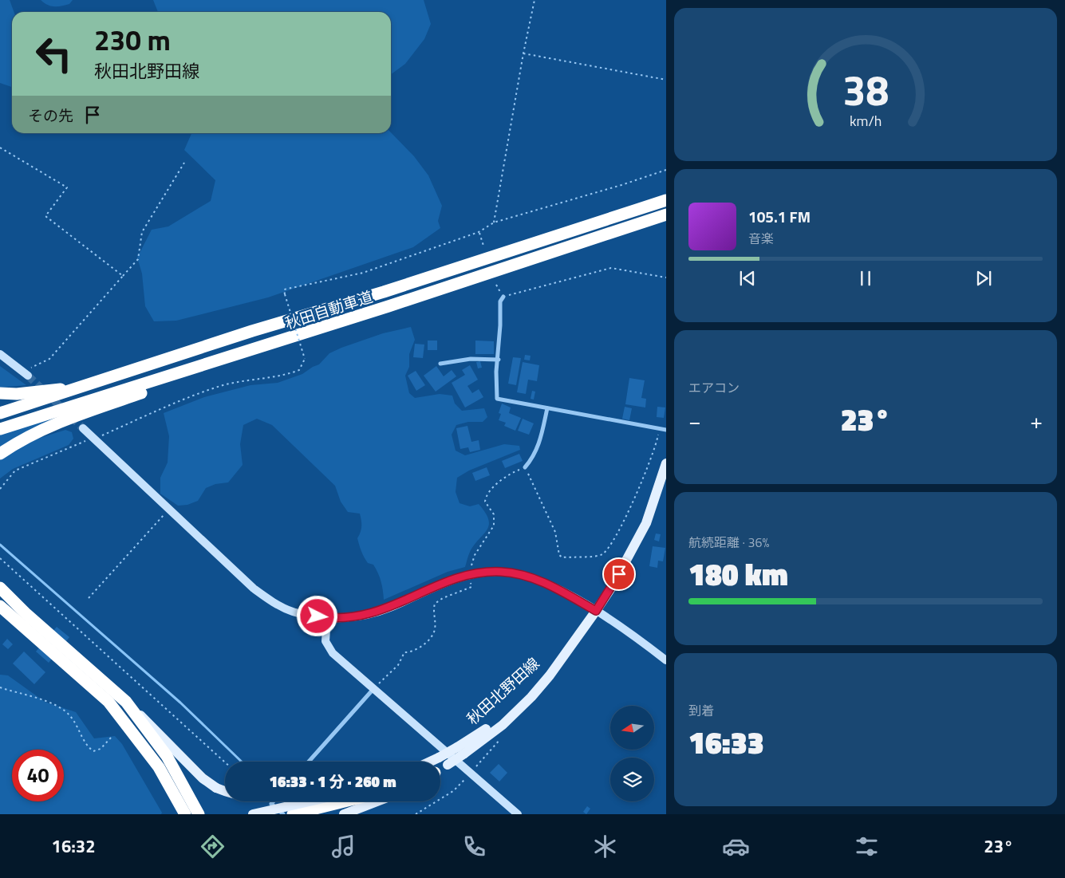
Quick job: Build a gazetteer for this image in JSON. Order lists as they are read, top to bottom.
{
  "streets": {
    "highway": ["秋田自動車道"],
    "main road": ["秋田北野田線"]
  },
  "north": "left",
  "page": {
    "turn": ["230 m", "秋田北野田線"],
    "then": "その先",
    "song": ["105.1 FM", "音楽"],
    "tile": [
      "エアコン",
      ["航続距離 · 36%", "180 km"],
      ["到着", "16:33"]
    ],
    "heat": ["−", "23°", "+"],
    "limit": "40",
    "trip": "16:33 · 1 分 · 260 m",
    "tabs": ["16:32", "23°"],
    "gauge": ["38", "km/h"]
  }
}
